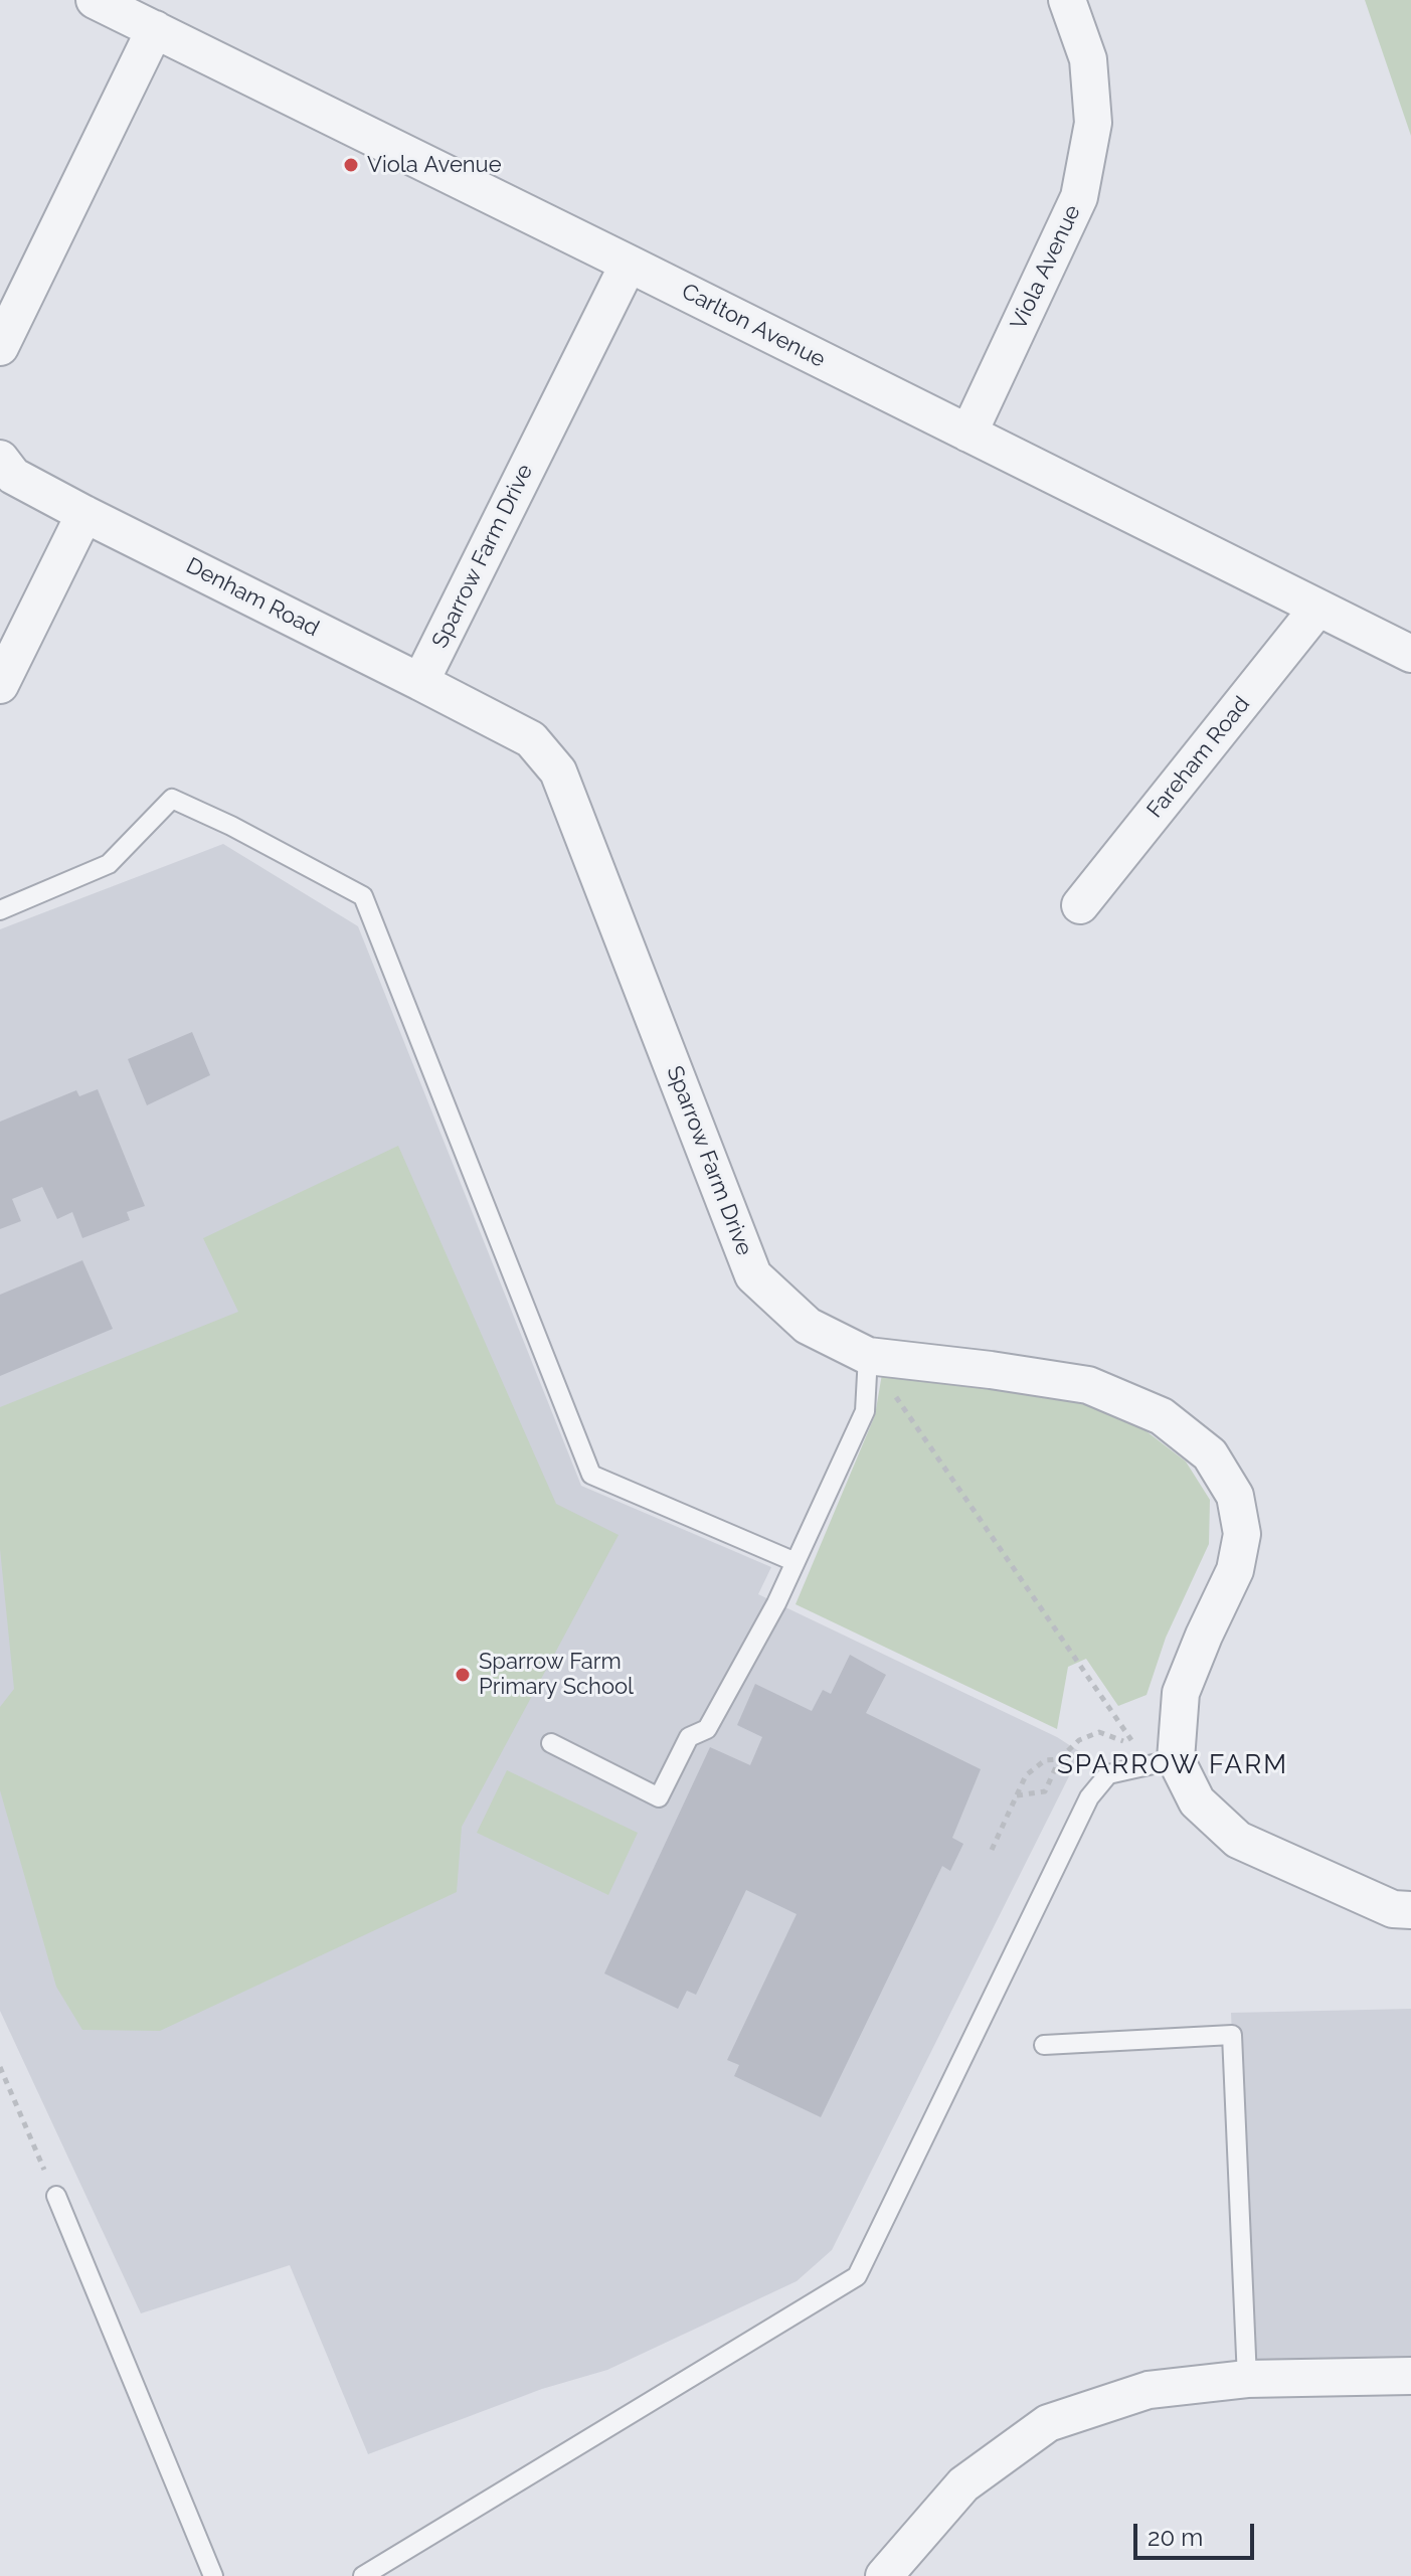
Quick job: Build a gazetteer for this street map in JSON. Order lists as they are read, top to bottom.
{
  "streets": {
    "street": [
      "Viola Avenue",
      "Carlton Avenue",
      "Sparrow Farm Drive",
      "Denham Road",
      "Fareham Road"
    ]
  },
  "crossings": [
    ["Viola Avenue", "Carlton Avenue"],
    ["Carlton Avenue", "Sparrow Farm Drive"],
    ["Carlton Avenue", "Fareham Road"],
    ["Sparrow Farm Drive", "Denham Road"]
  ],
  "districts": ["SPARROW FARM"],
  "places": ["Viola Avenue", "Sparrow Farm Primary School"],
  "scale_bar": "20 m"
}
